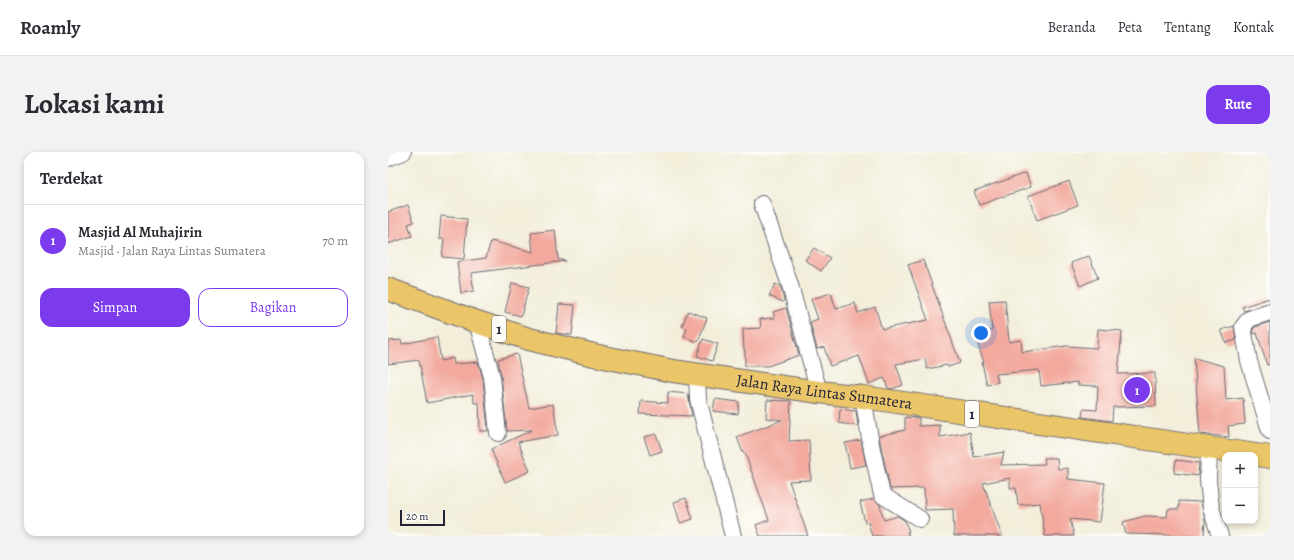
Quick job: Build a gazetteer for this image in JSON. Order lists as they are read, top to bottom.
{
  "streets": {
    "highway": ["1", "Jalan Raya Lintas Sumatera"]
  },
  "scale_bar": "20 m",
  "page": {
    "header": "Roamly",
    "nav": [
      "Beranda",
      "Peta",
      "Tentang",
      "Kontak"
    ],
    "title": "Lokasi kami",
    "buttons": [
      "Rute",
      ["Simpan", "Bagikan"]
    ],
    "heading": "Terdekat",
    "list": [
      {
        "mark": "1",
        "name": "Masjid Al Muhajirin",
        "note": "Masjid · Jalan Raya Lintas Sumatera",
        "value": "70 m"
      }
    ],
    "pins": "1",
    "map_buttons": ["+", "−"],
    "scale": "20 m"
  }
}
